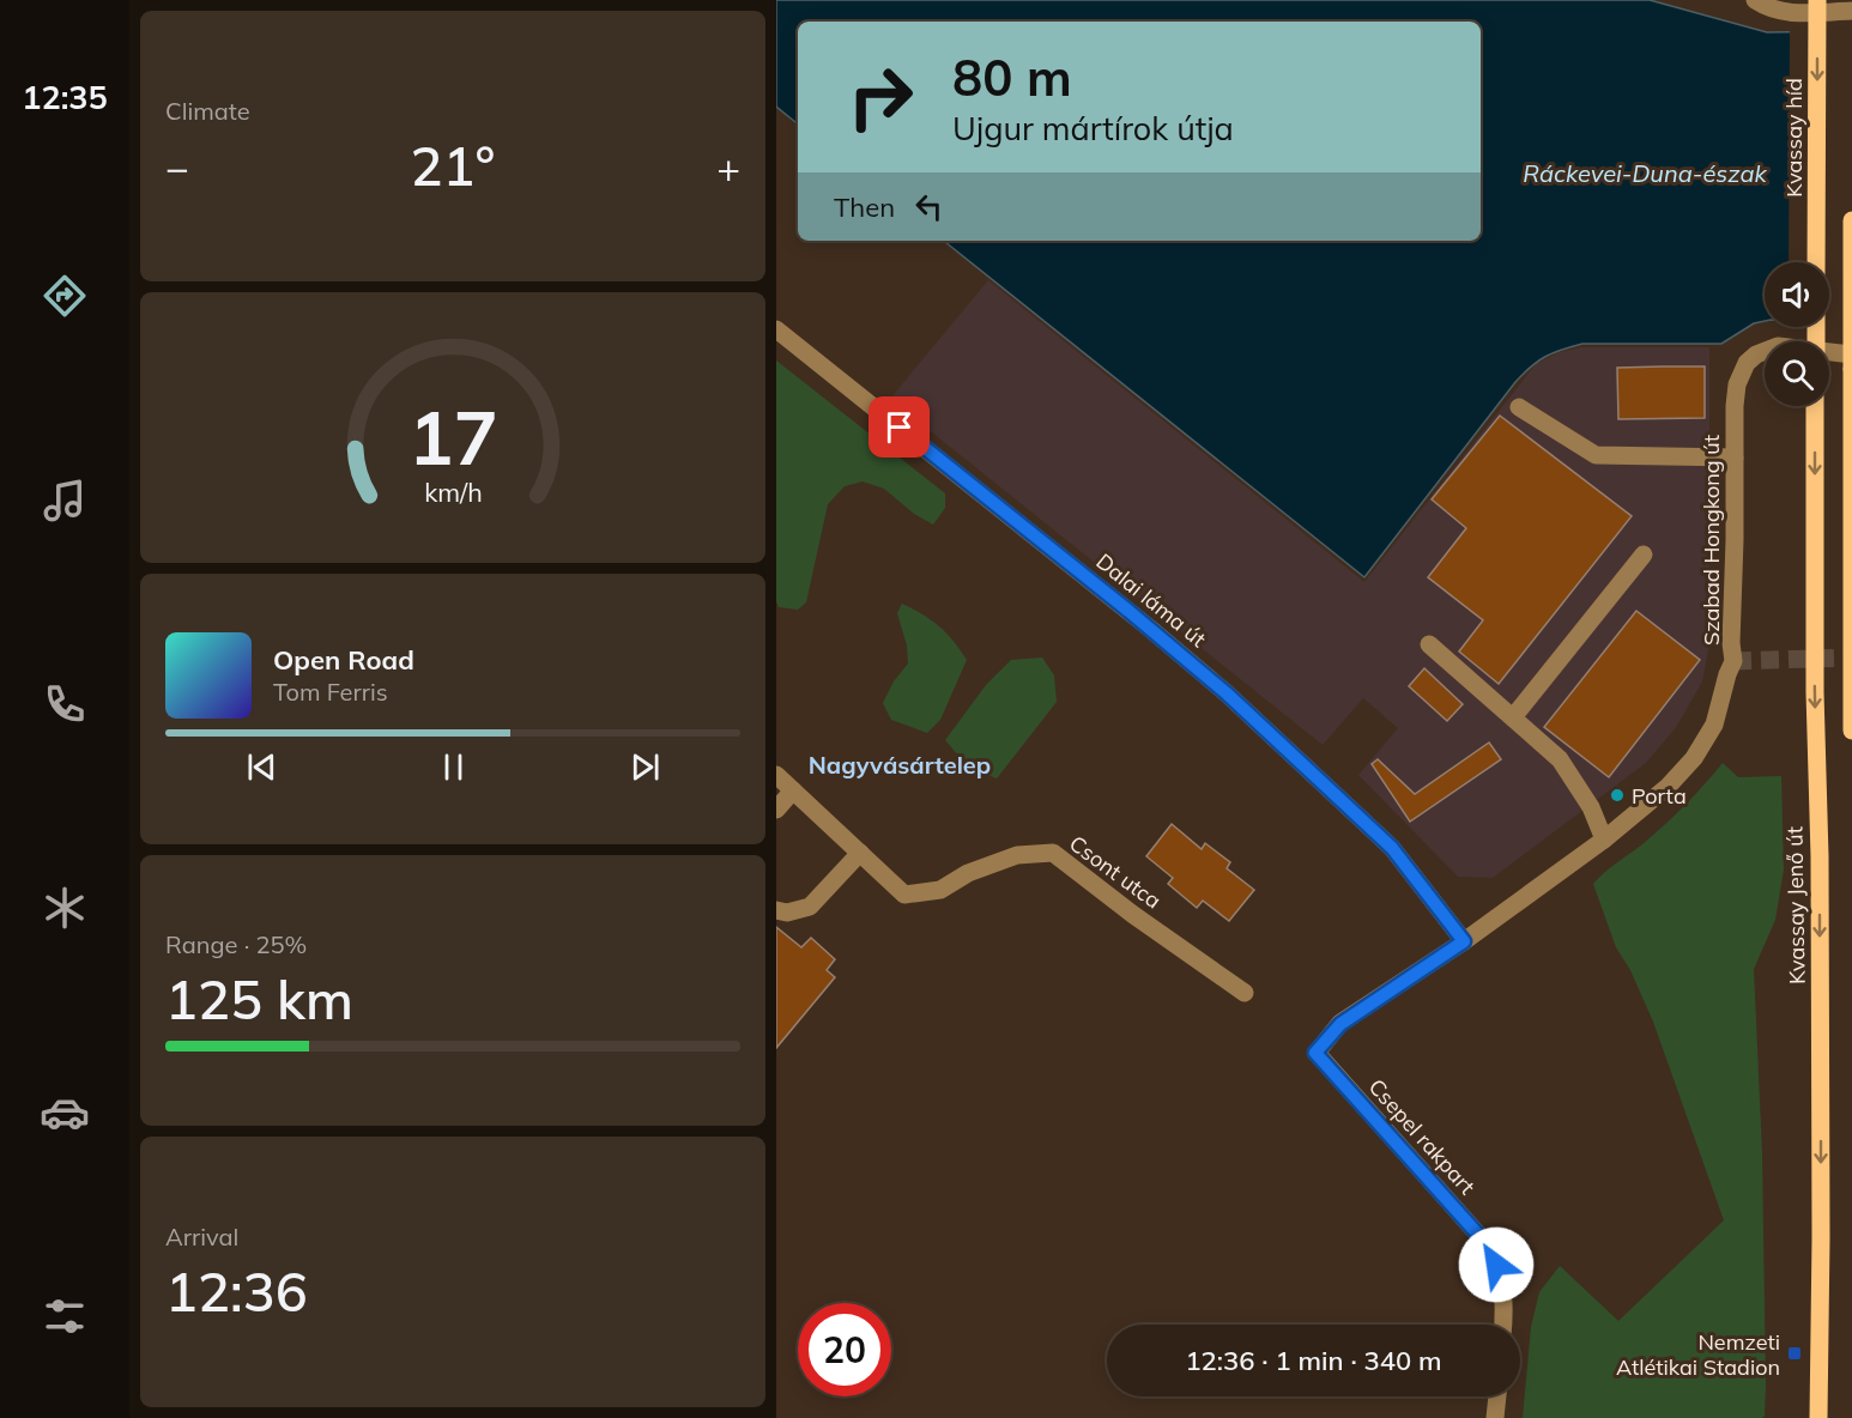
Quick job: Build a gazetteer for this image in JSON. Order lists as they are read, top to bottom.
{
  "streets": {
    "main road": ["Kvassay híd", "Kvassay Jenő út"],
    "lane": [
      "Szabad Hongkong út",
      "Dalai láma út",
      "Csont utca",
      "Csepel rakpart"
    ]
  },
  "crossings": [
    ["Szabad Hongkong út", "Dalai láma út"],
    ["Szabad Hongkong út", "Csepel rakpart"]
  ],
  "one_way": ["Kvassay híd"],
  "districts": ["Nagyvásártelep"],
  "water": ["Ráckevei-Duna-észak"],
  "places": {
    "other": ["Porta"],
    "transit": ["Nemzeti Atlétikai Stadion"]
  },
  "page": {
    "tabs": "12:35",
    "tile": [
      "Climate",
      ["Range · 25%", "125 km"],
      ["Arrival", "12:36"]
    ],
    "turn": ["80 m", "Ujgur mártírok útja"],
    "heat": ["−", "21°", "+"],
    "then": "Then",
    "song": ["Open Road", "Tom Ferris"],
    "limit": "20",
    "trip": "12:36 · 1 min · 340 m",
    "gauge": ["17", "km/h"]
  }
}
